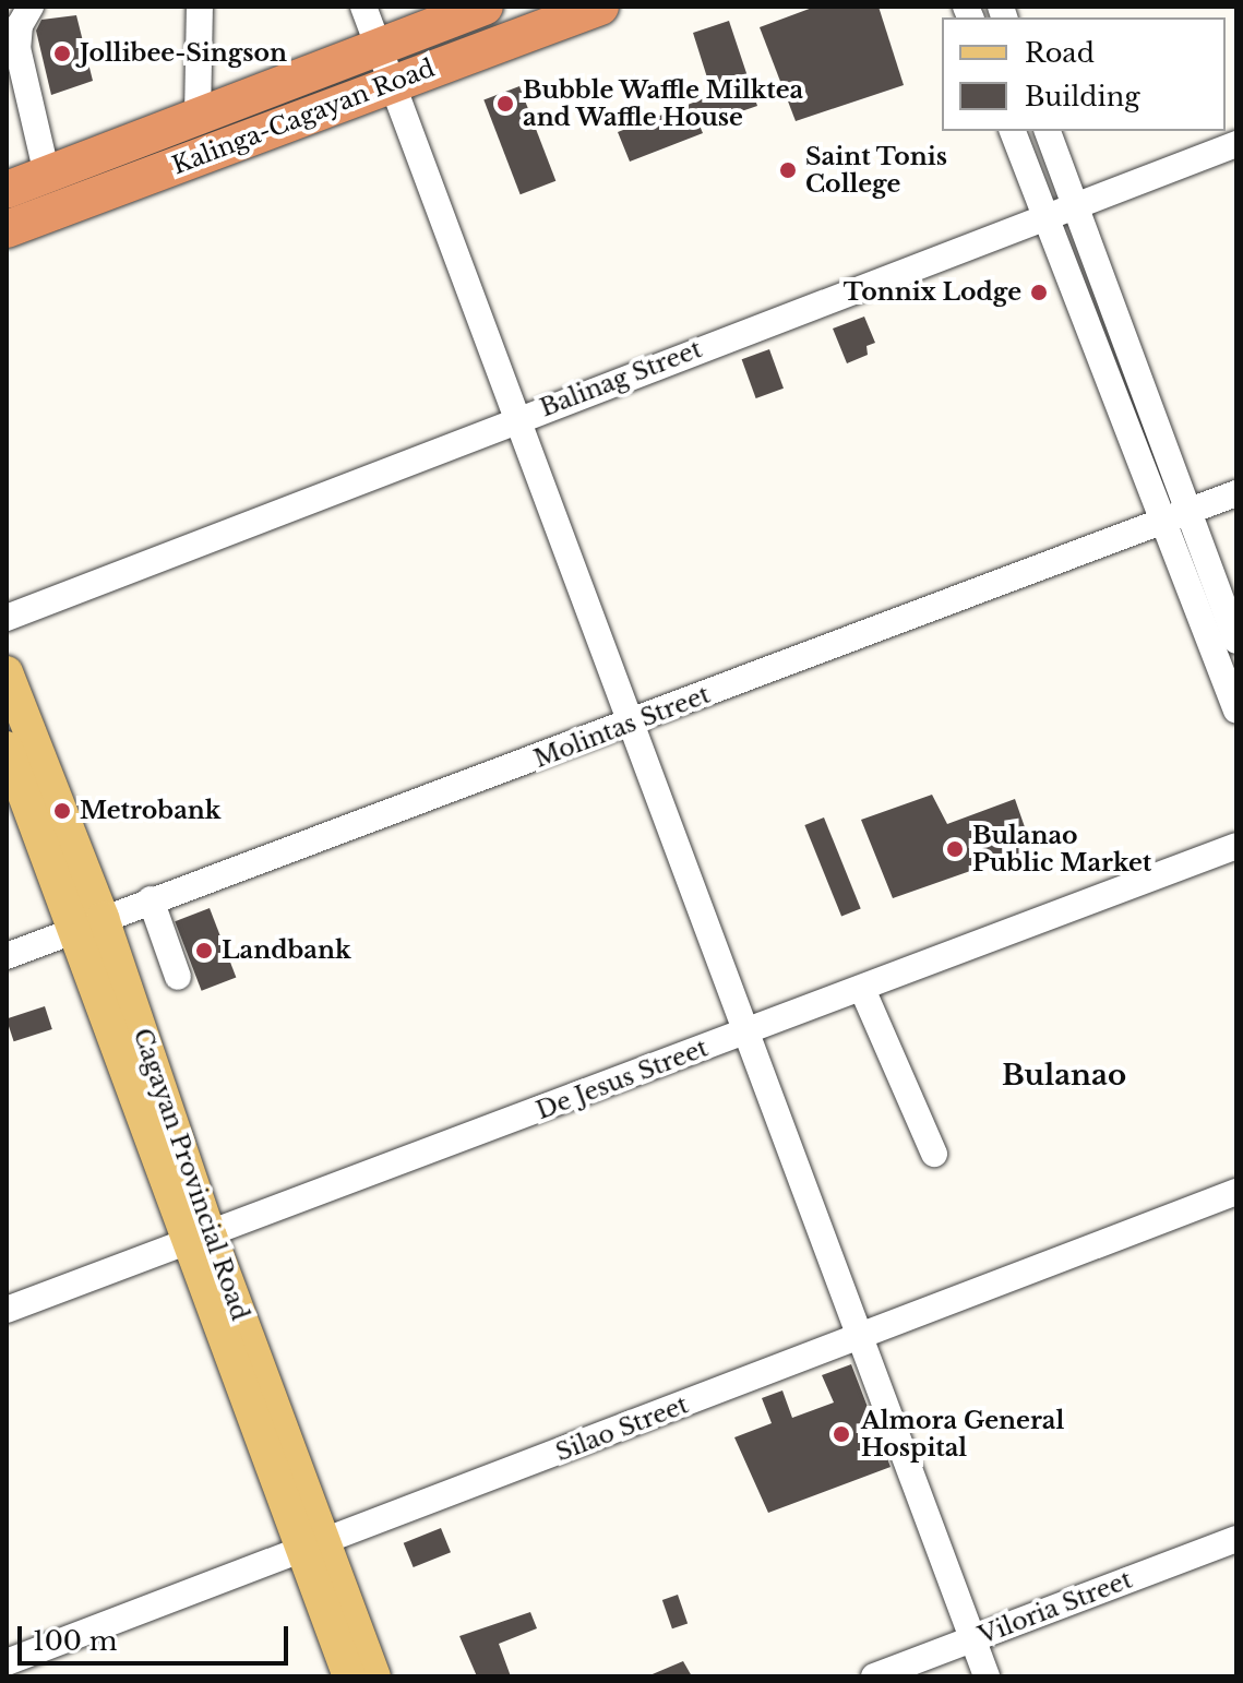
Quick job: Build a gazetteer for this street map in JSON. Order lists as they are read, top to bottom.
{
  "streets": {
    "highway": ["Kalinga-Cagayan Road"],
    "main road": ["Cagayan Provincial Road"],
    "street": [
      "Balinag Street",
      "Molintas Street",
      "De Jesus Street",
      "Silao Street",
      "Viloria Street"
    ]
  },
  "crossings": [
    ["Molintas Street", "Cagayan Provincial Road"],
    ["De Jesus Street", "Cagayan Provincial Road"],
    ["Cagayan Provincial Road", "Silao Street"]
  ],
  "districts": ["Bulanao"],
  "places": [
    "Jollibee-Singson",
    "Bubble Waffle Milktea and Waffle House",
    "Saint Tonis College",
    "Tonnix Lodge",
    "Metrobank",
    "Bulanao Public Market",
    "Landbank",
    "Almora General Hospital"
  ],
  "legend": ["Road", "Building"],
  "scale_bar": "100 m"
}
